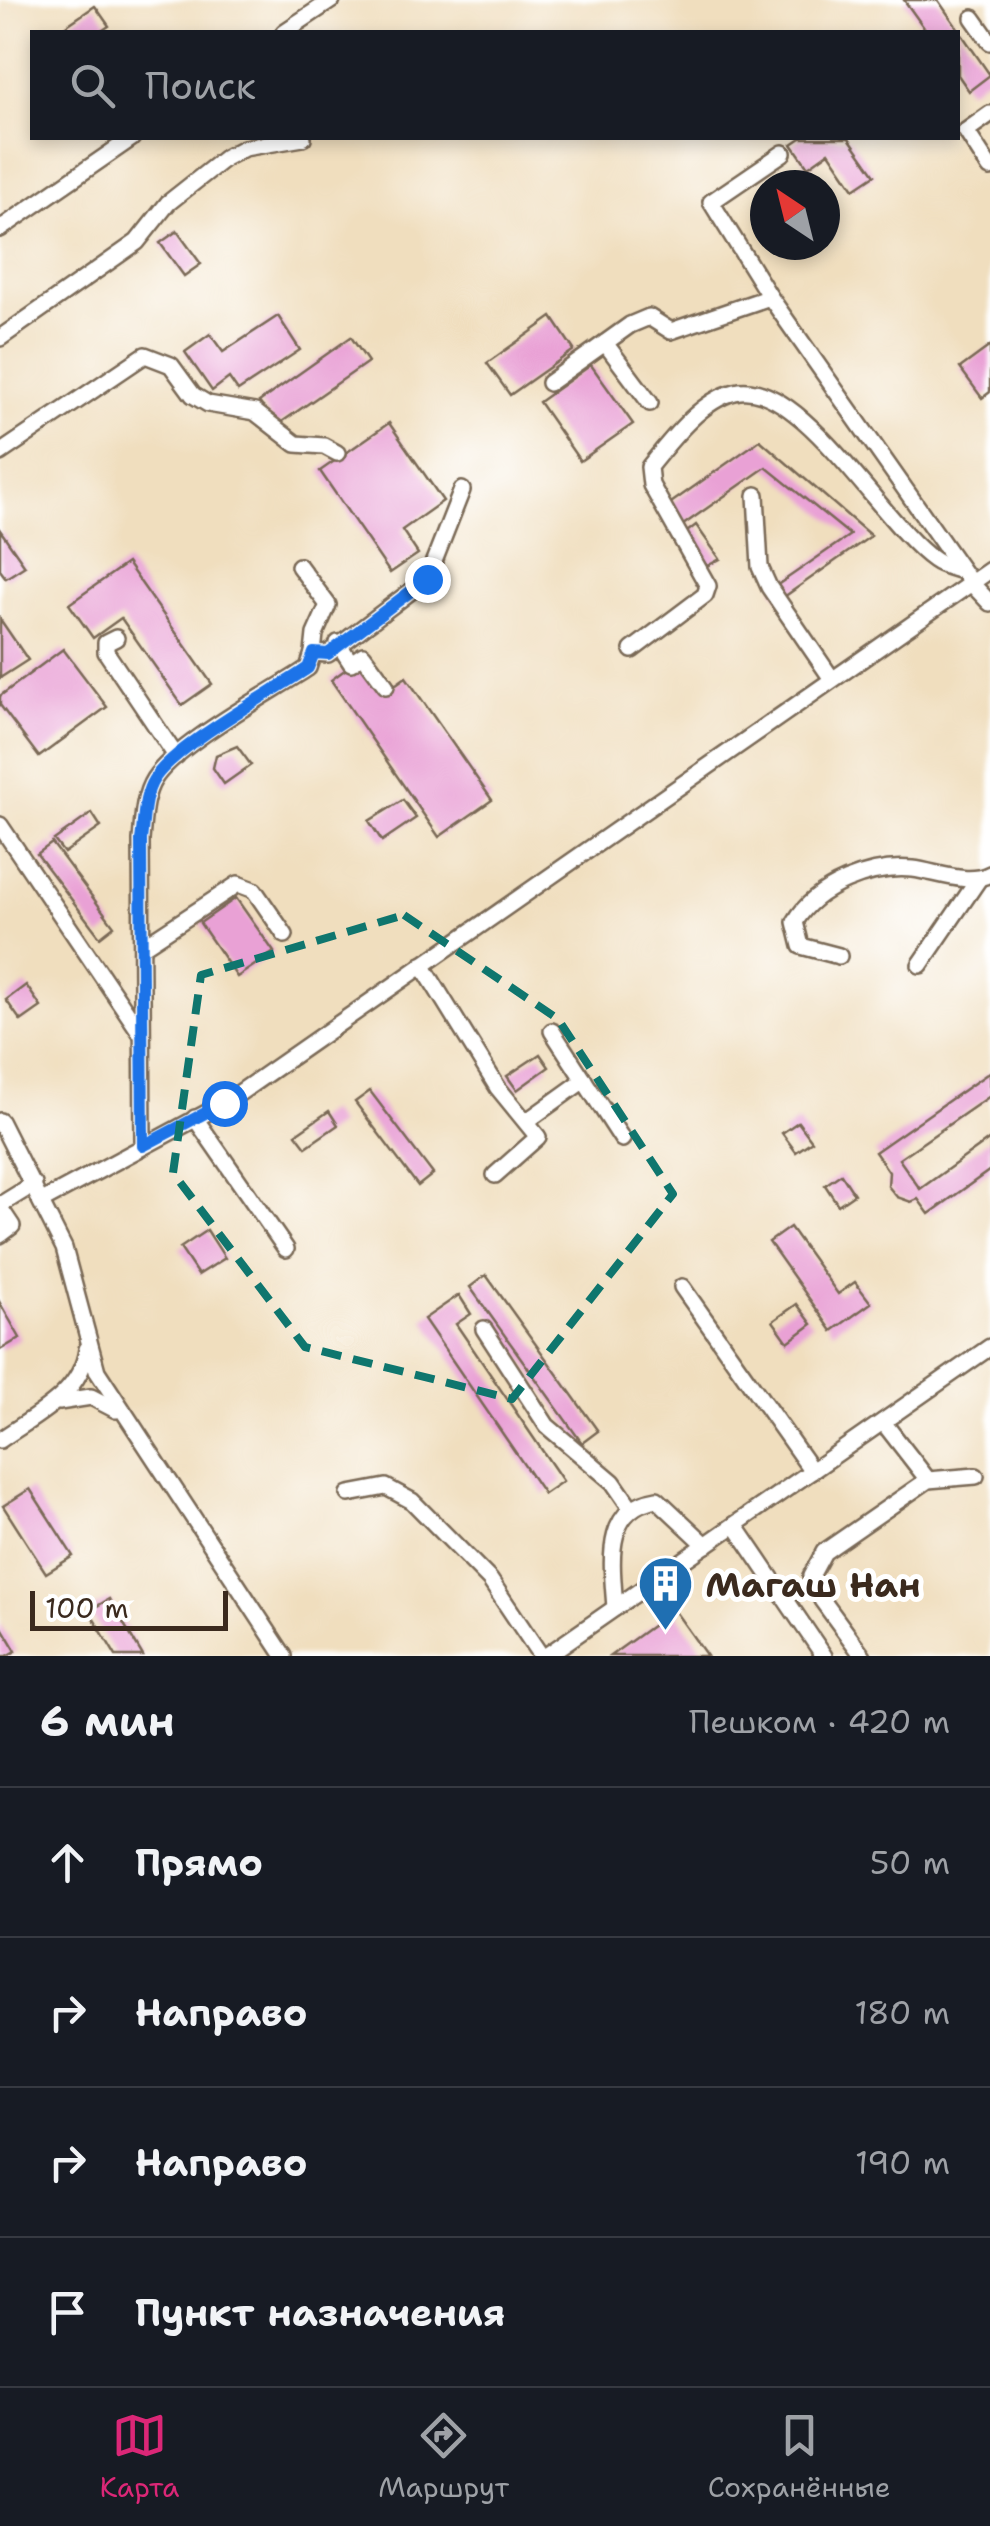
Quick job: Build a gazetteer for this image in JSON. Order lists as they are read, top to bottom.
{
  "places": {
    "building": ["Магаш Нан"]
  },
  "scale_bar": "100 m",
  "north": "top left",
  "page": {
    "search": "Поиск",
    "scale": "100 m",
    "heading": ["6 мин", "Пешком · 420 m"],
    "list": [
      ["Прямо", "50 m"],
      ["Направо", "180 m"],
      ["Направо", "190 m"],
      "Пункт назначения"
    ],
    "nav": ["Карта", "Маршрут", "Сохранённые"]
  }
}
